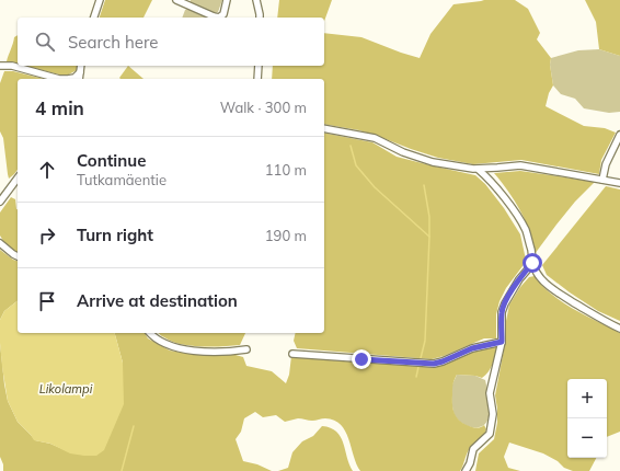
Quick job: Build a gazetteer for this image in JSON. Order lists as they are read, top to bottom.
{
  "water": ["Likolampi"],
  "page": {
    "search": "Search here",
    "heading": ["4 min", "Walk · 300 m"],
    "list": [
      ["Continue", "Tutkamäentie", "110 m"],
      ["Turn right", "190 m"],
      "Arrive at destination"
    ],
    "map_buttons": ["+", "−"]
  }
}
